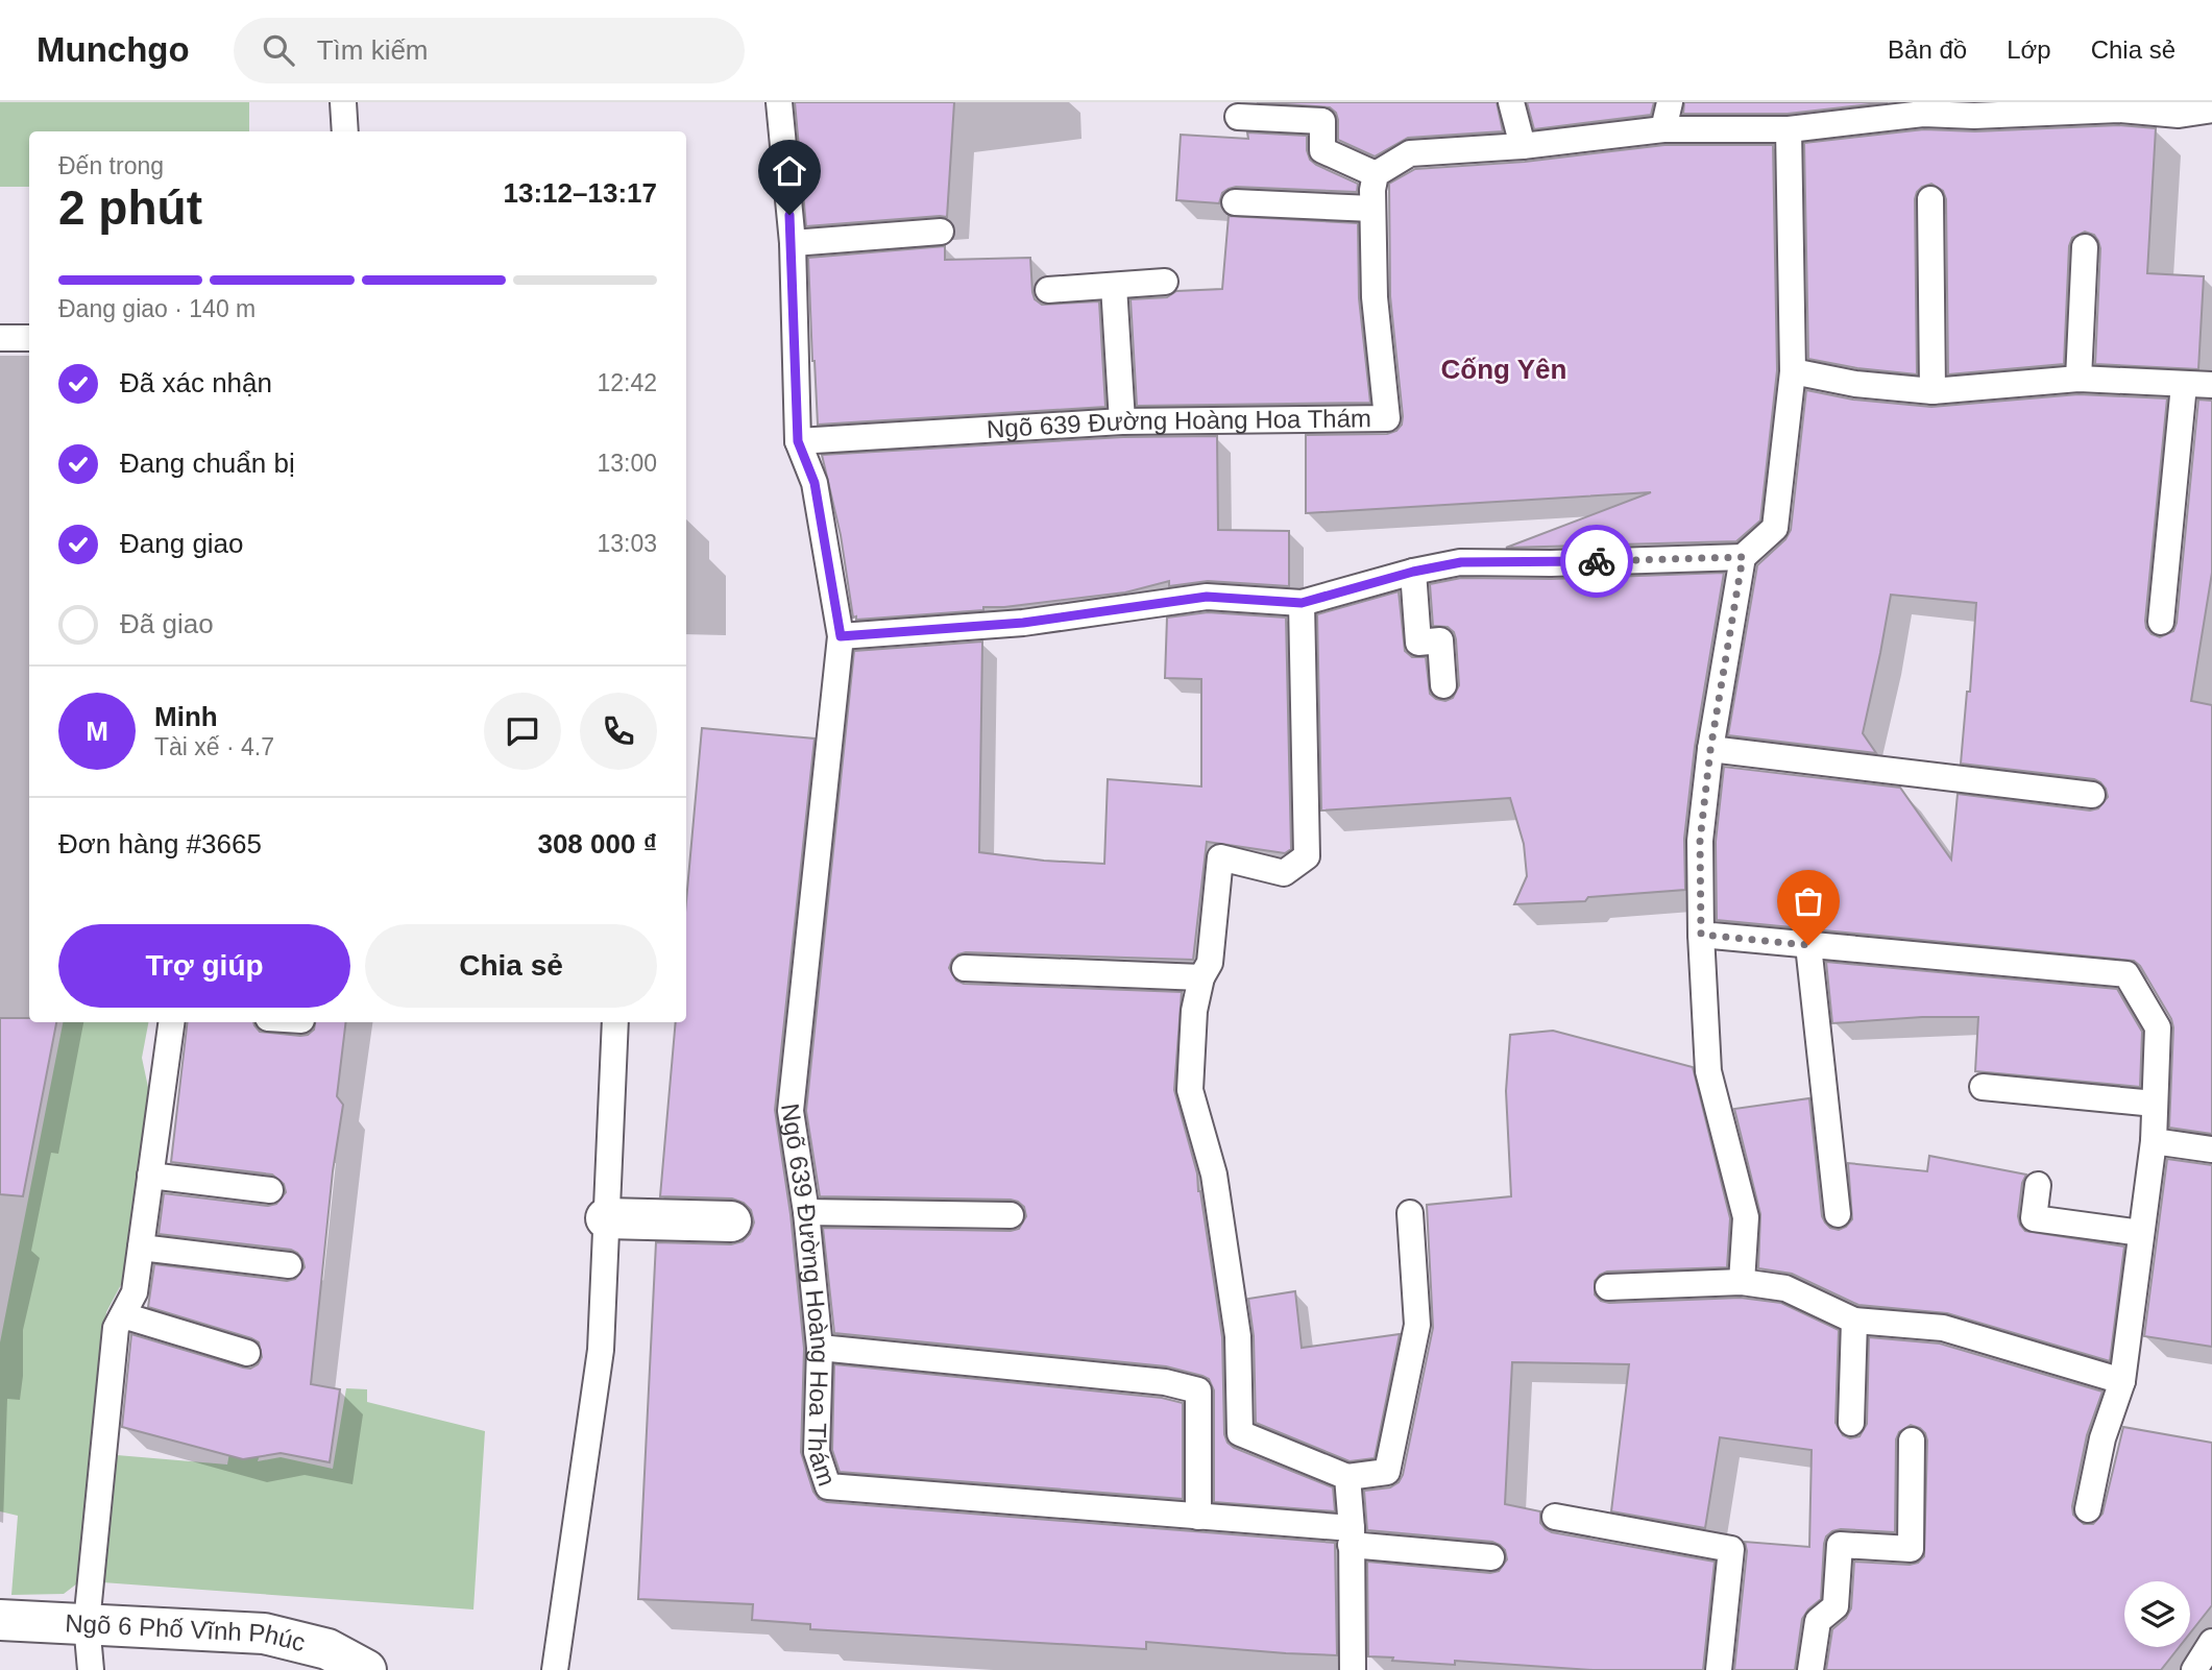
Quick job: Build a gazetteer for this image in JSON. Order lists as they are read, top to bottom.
{
  "streets": {
    "street": ["Ngõ 6 Phố Vĩnh Phúc"],
    "lane": ["Ngõ 639 Đường Hoàng Hoa Thám"]
  },
  "districts": ["Cống Yên"],
  "page": {
    "header": "Munchgo",
    "search": "Tìm kiếm",
    "nav": ["Bản đồ", "Lớp", "Chia sẻ"],
    "heading": ["2 phút", "Đến trong", "13:12–13:17"],
    "panel": [
      "Minh",
      "Tài xế · 4.7",
      "Đơn hàng #3665",
      "308 000 ₫"
    ],
    "bar": "Đang giao · 140 m",
    "list": [
      ["Đã xác nhận", "12:42"],
      ["Đang chuẩn bị", "13:00"],
      ["Đang giao", "13:03"],
      "Đã giao"
    ],
    "round": "M",
    "buttons": ["Trợ giúp", "Chia sẻ"]
  }
}
